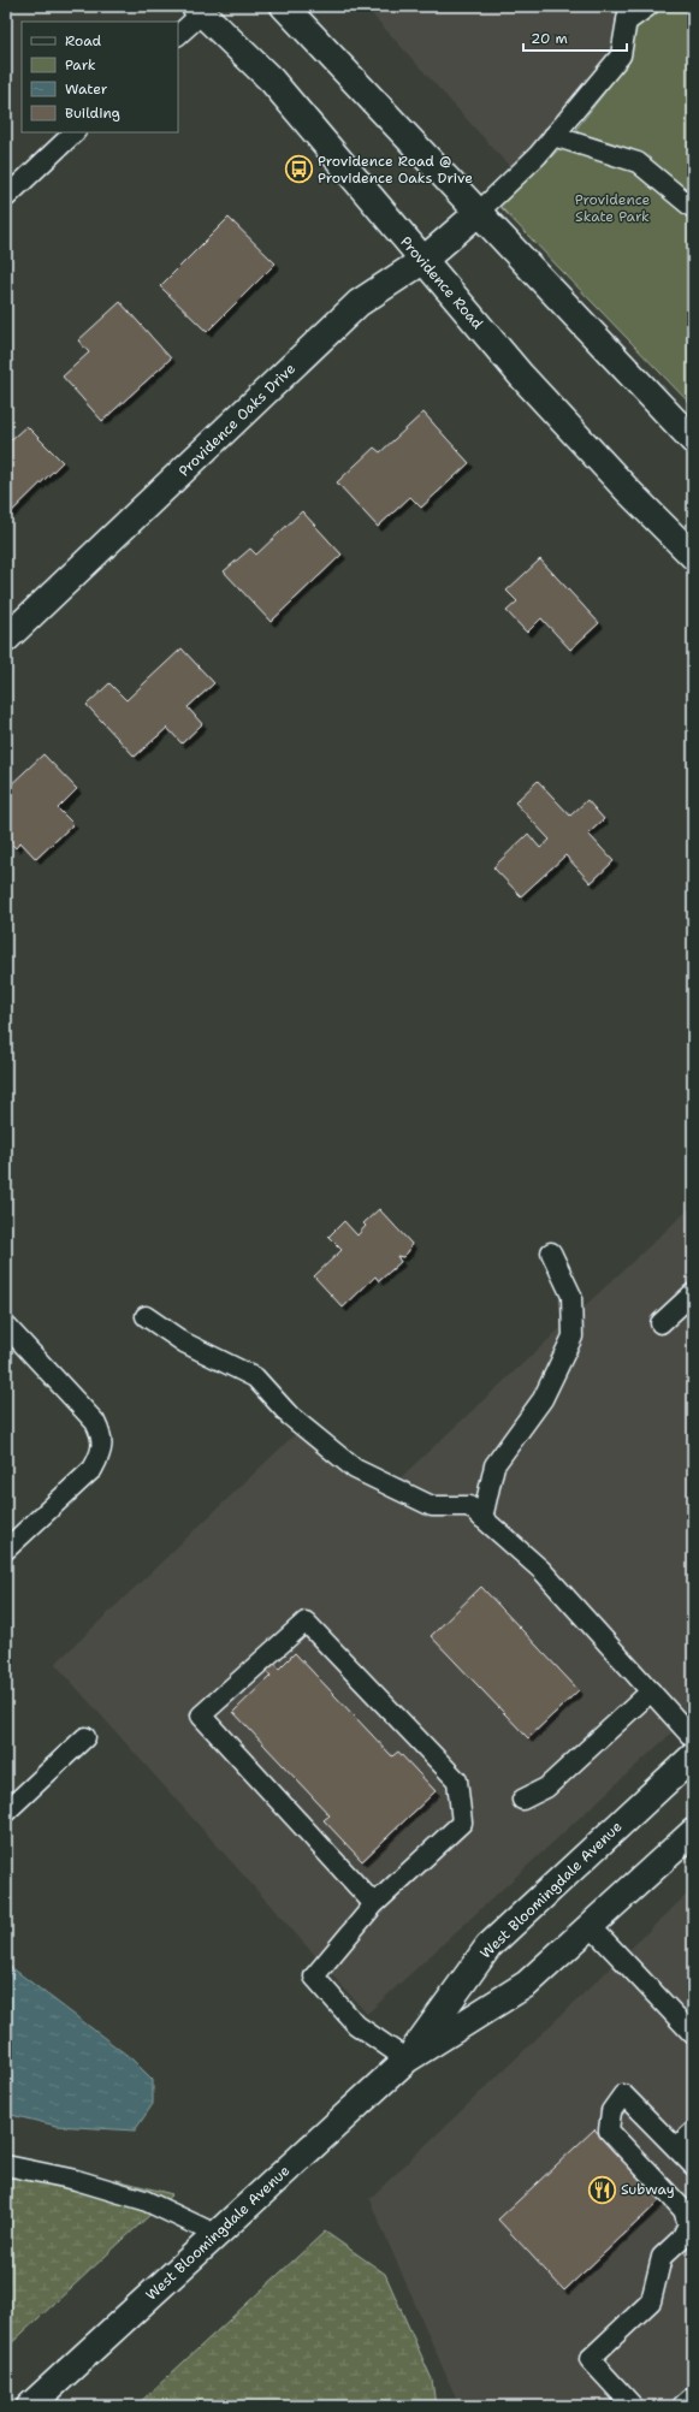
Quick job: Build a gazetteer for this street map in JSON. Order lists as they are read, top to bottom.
{
  "streets": {
    "main road": ["Providence Road", "Providence Oaks Drive", "West Bloomingdale Avenue"]
  },
  "crossings": [
    ["Providence Road", "Providence Oaks Drive"]
  ],
  "parks": ["Providence Skate Park"],
  "places": {
    "bus stop": ["Providence Road @ Providence Oaks Drive"],
    "restaurant": ["Subway"]
  },
  "legend": [
    "Road",
    "Park",
    "Water",
    "Building"
  ],
  "scale_bar": "20 m"
}
